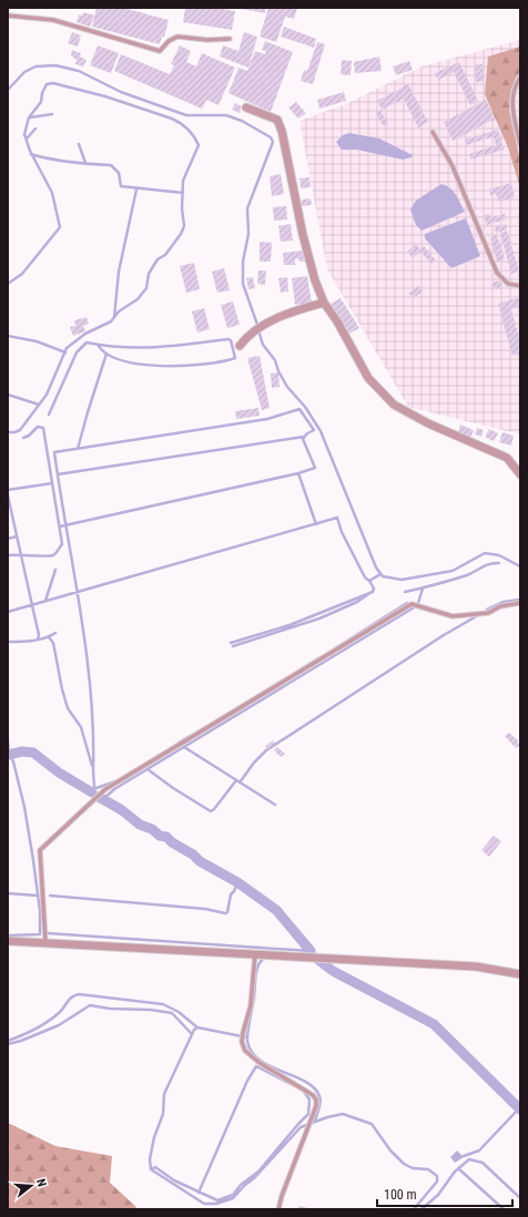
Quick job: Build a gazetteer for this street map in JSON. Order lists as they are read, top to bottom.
{
  "scale_bar": "100 m",
  "north": "right"
}
